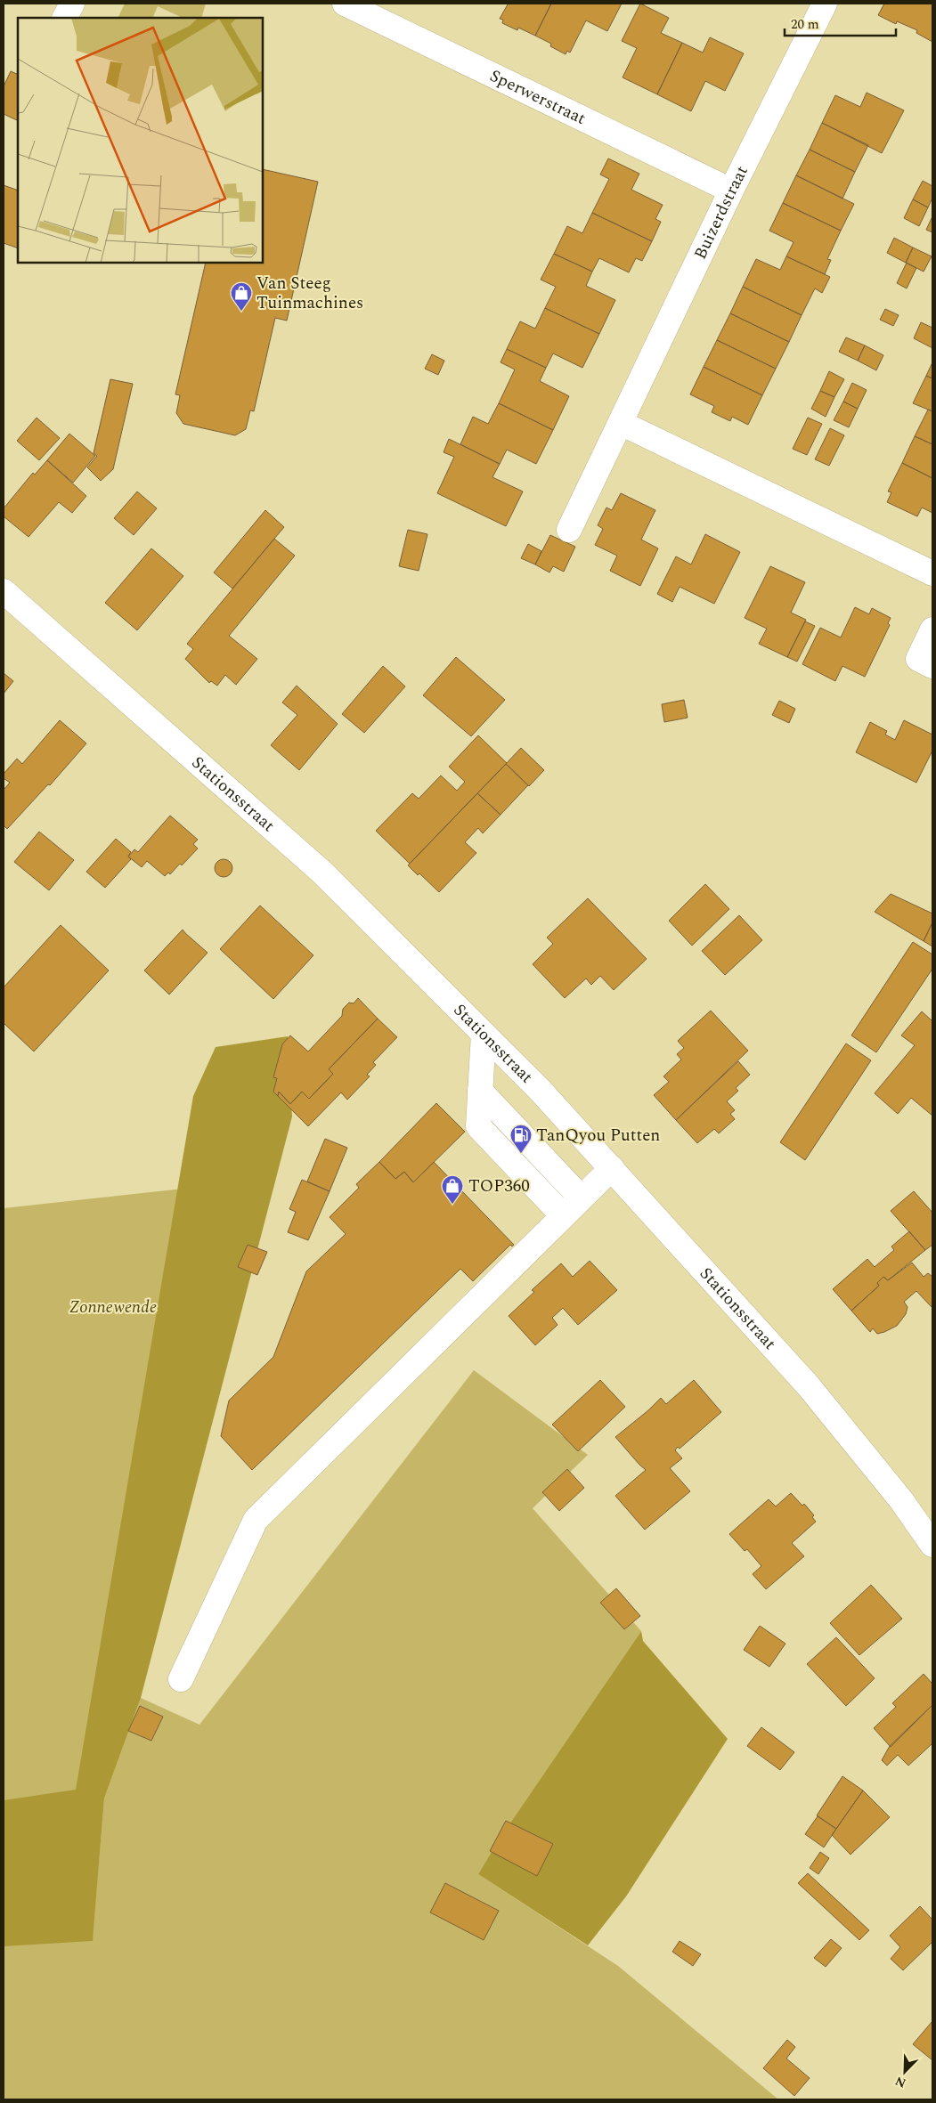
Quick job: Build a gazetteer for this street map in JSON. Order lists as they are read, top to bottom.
{
  "streets": {
    "street": ["Sperwerstraat", "Buizerdstraat", "Stationsstraat"]
  },
  "crossings": [
    ["Sperwerstraat", "Buizerdstraat"]
  ],
  "parks": ["Zonnewende"],
  "places": {
    "shop": ["Van Steeg Tuinmachines", "TOP360"],
    "fuel station": ["TanQyou Putten"]
  },
  "scale_bar": "20 m",
  "north": "bottom left"
}
